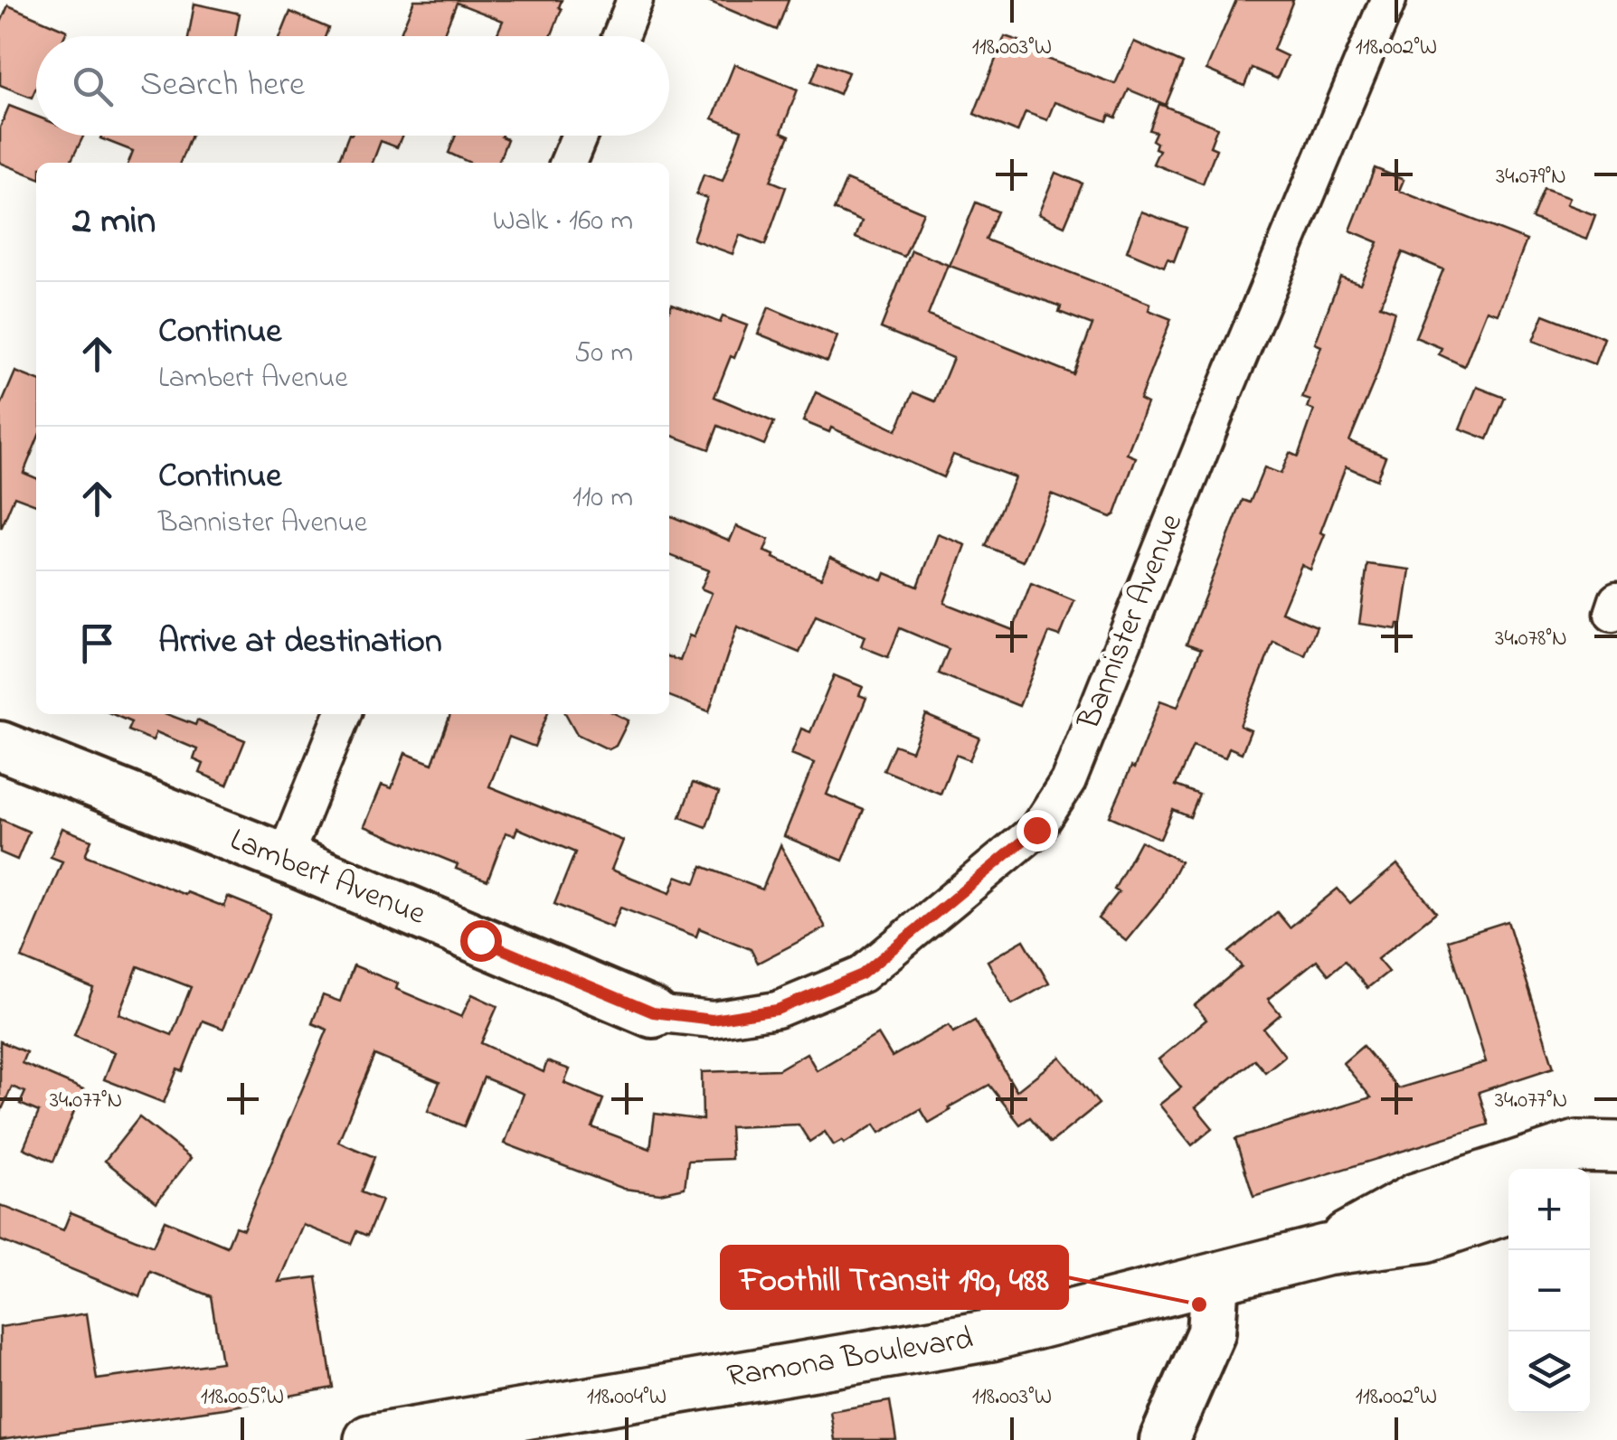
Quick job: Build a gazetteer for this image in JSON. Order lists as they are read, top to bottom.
{
  "streets": {
    "main road": ["Ramona Boulevard"],
    "street": ["Bannister Avenue", "Lambert Avenue"]
  },
  "crossings": [
    ["Bannister Avenue", "Lambert Avenue"]
  ],
  "places": ["Foothill Transit 190, 488"],
  "page": {
    "search": "Search here",
    "heading": ["2 min", "Walk · 160 m"],
    "list": [
      ["Continue", "Lambert Avenue", "50 m"],
      ["Continue", "Bannister Avenue", "110 m"],
      "Arrive at destination"
    ],
    "map_buttons": ["+", "−"]
  },
  "coordinates": [
    "118.003°W",
    "118.002°W",
    "34.079°N",
    "34.078°N",
    "34.077°N",
    "118.005°W",
    "118.004°W"
  ]
}
